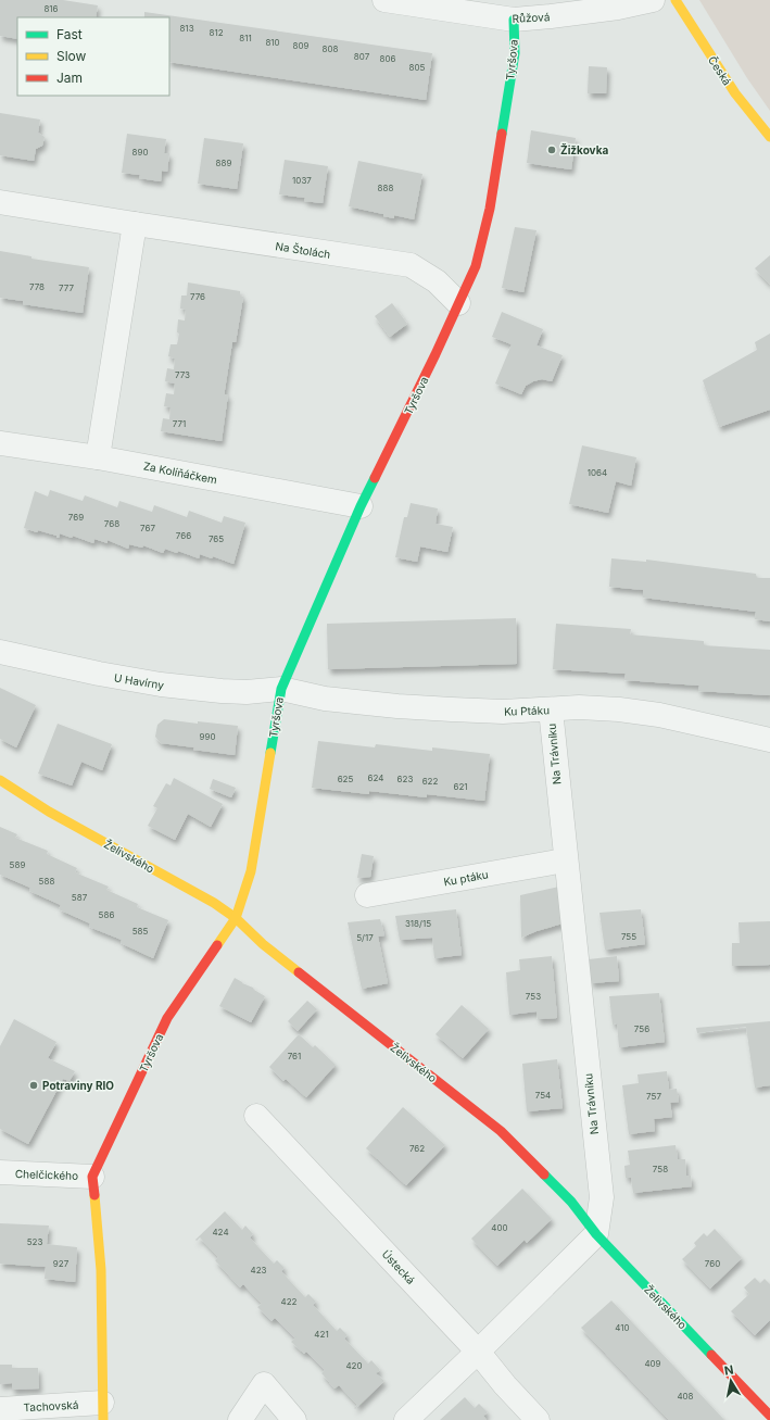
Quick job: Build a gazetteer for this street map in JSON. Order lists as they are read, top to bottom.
{
  "streets": {
    "street": [
      "Růžová",
      "Tyršova",
      "Česká",
      "Na Štolách",
      "Za Kolíňáčkem",
      "U Havírny",
      "Ku Ptáku",
      "Na Trávníku",
      "Želivského",
      "Ku ptáku",
      "Chelčického",
      "Ústecká",
      "Tachovská"
    ]
  },
  "crossings": [
    ["Růžová", "Tyršova"],
    ["Tyršova", "Na Štolách"],
    ["Tyršova", "Za Kolíňáčkem"],
    ["Tyršova", "U Havírny"],
    ["Tyršova", "Ku Ptáku"],
    ["Tyršova", "Želivského"],
    ["Tyršova", "Chelčického"],
    ["U Havírny", "Ku Ptáku"],
    ["Ku Ptáku", "Na Trávníku"],
    ["Na Trávníku", "Želivského"],
    ["Na Trávníku", "Ku ptáku"]
  ],
  "places": ["Žižkovka", "Potraviny RIO"],
  "house_numbers": [
    "816",
    "813",
    "812",
    "811",
    "810",
    "809",
    "808",
    "807",
    "806",
    "805",
    "890",
    "889",
    "1037",
    "888",
    "778",
    "777",
    "776",
    "773",
    "771",
    "1064",
    "769",
    "768",
    "767",
    "766",
    "765",
    "990",
    "624",
    "625",
    "623",
    "622",
    "621",
    "589",
    "588",
    "587",
    "586",
    "318/15",
    "585",
    "755",
    "5/17",
    "753",
    "756",
    "761",
    "754",
    "757",
    "762",
    "758",
    "400",
    "424",
    "523",
    "927",
    "760",
    "423",
    "422",
    "410",
    "421",
    "409",
    "420",
    "408"
  ],
  "legend": ["Fast", "Slow", "Jam"],
  "north": "top"
}
